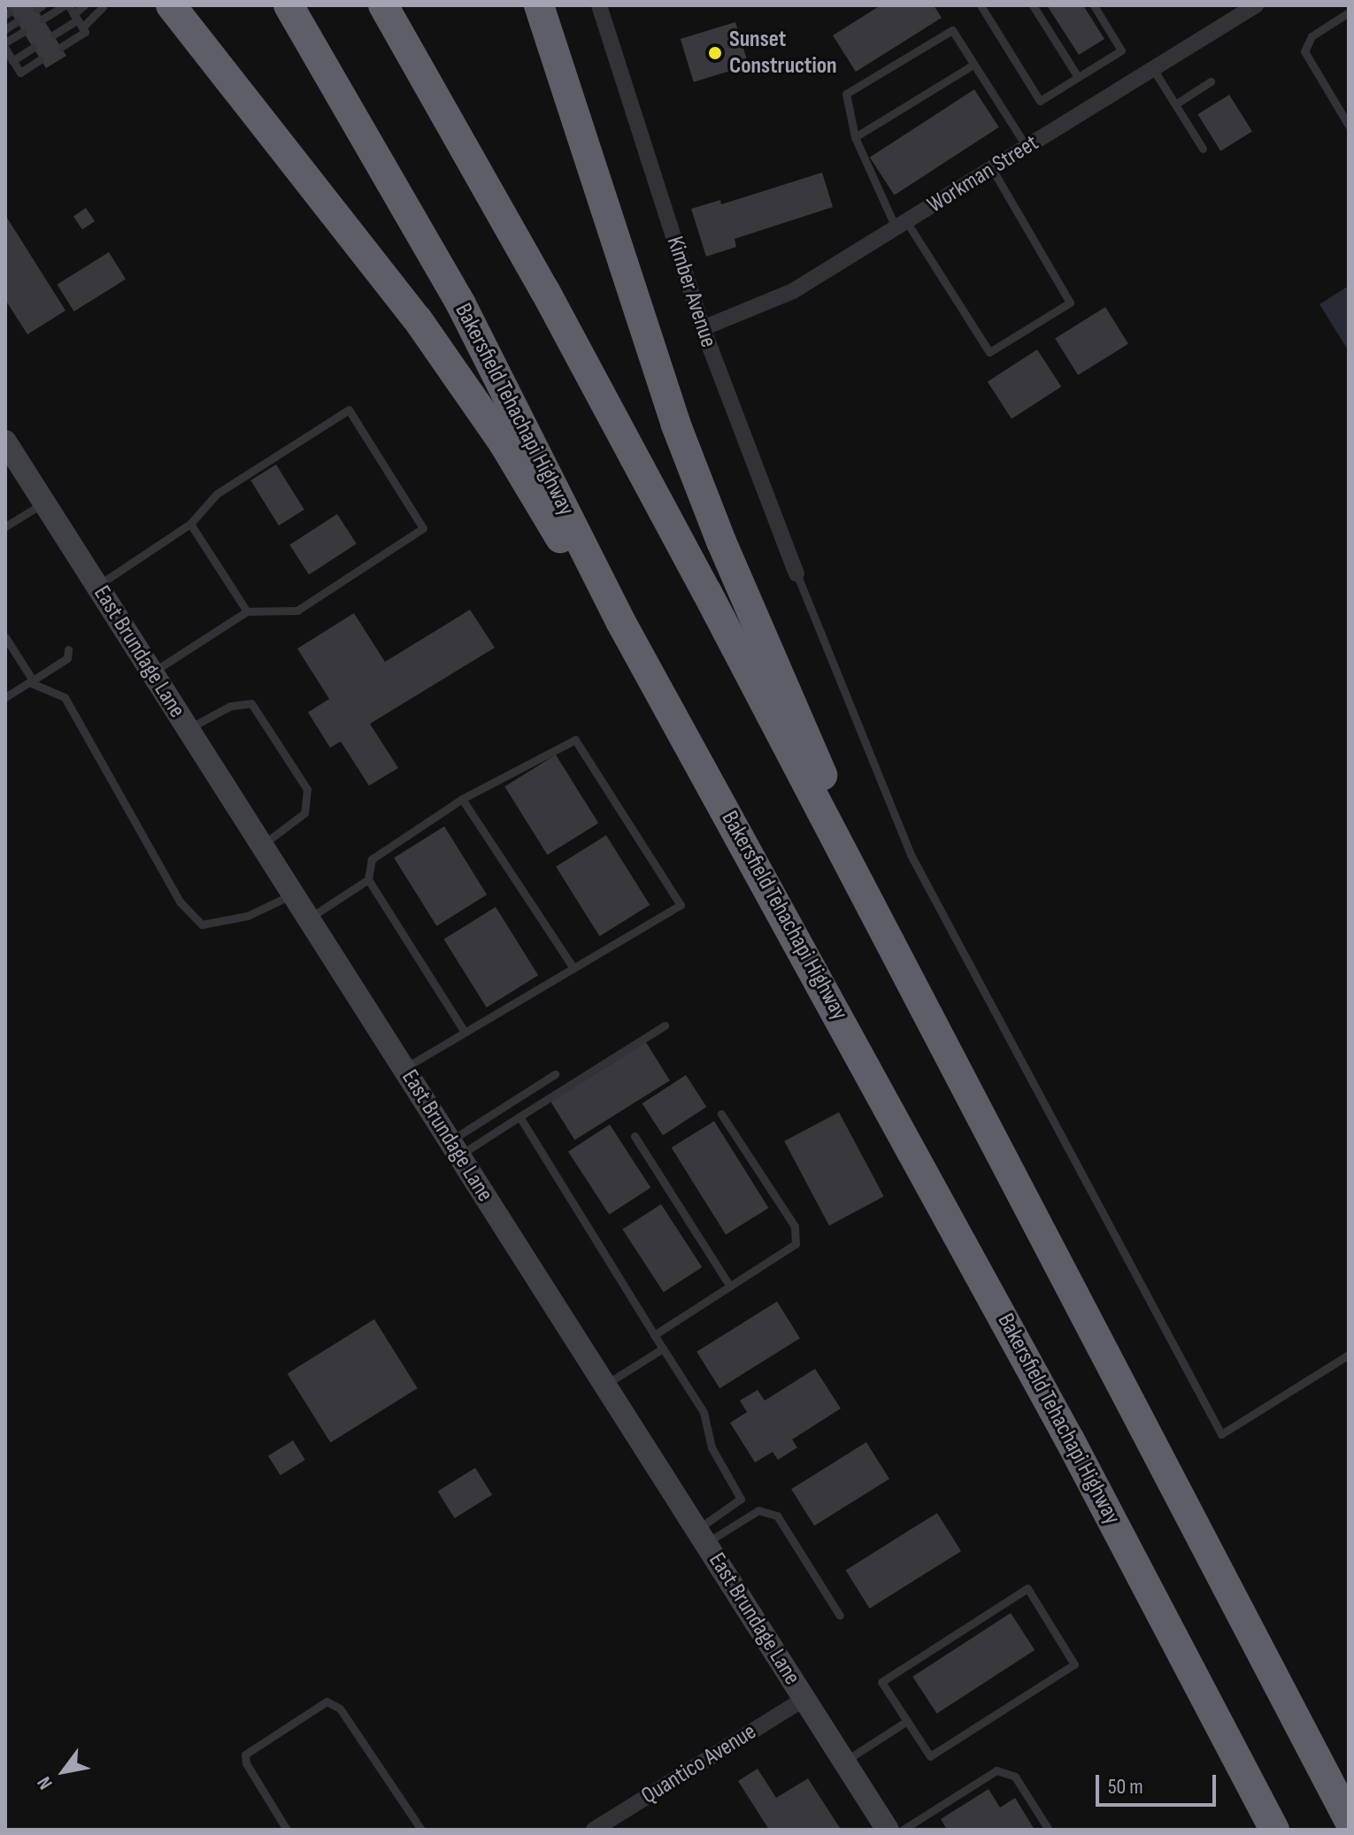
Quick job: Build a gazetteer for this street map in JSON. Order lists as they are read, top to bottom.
{
  "streets": {
    "highway": ["Bakersfield Tehachapi Highway"],
    "main road": ["East Brundage Lane"],
    "street": ["Workman Street", "Kimber Avenue", "Quantico Avenue"]
  },
  "crossings": [
    ["Workman Street", "Kimber Avenue"],
    ["East Brundage Lane", "Quantico Avenue"]
  ],
  "places": ["Sunset Construction"],
  "scale_bar": "50 m",
  "north": "bottom left"
}
